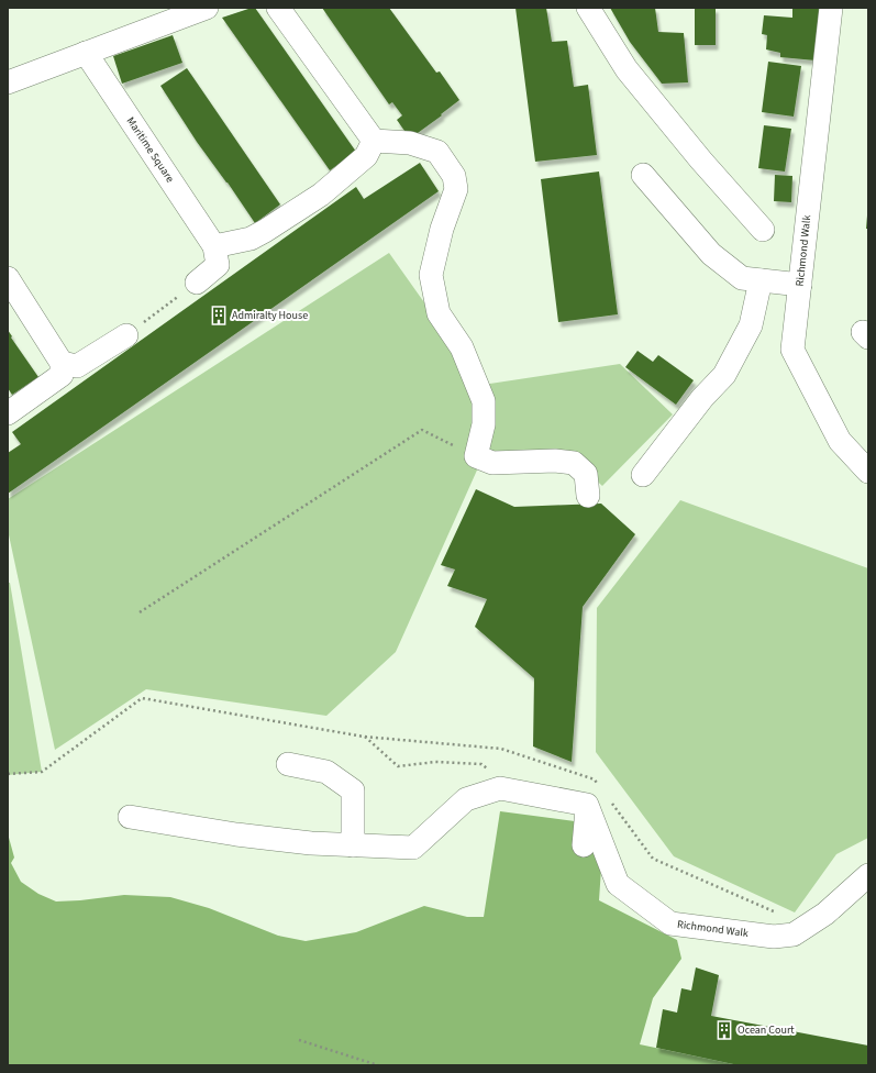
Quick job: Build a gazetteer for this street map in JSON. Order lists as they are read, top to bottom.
{
  "streets": {
    "street": ["Maritime Square", "Richmond Walk"]
  },
  "places": {
    "building": ["Admiralty House", "Ocean Court"]
  }
}
